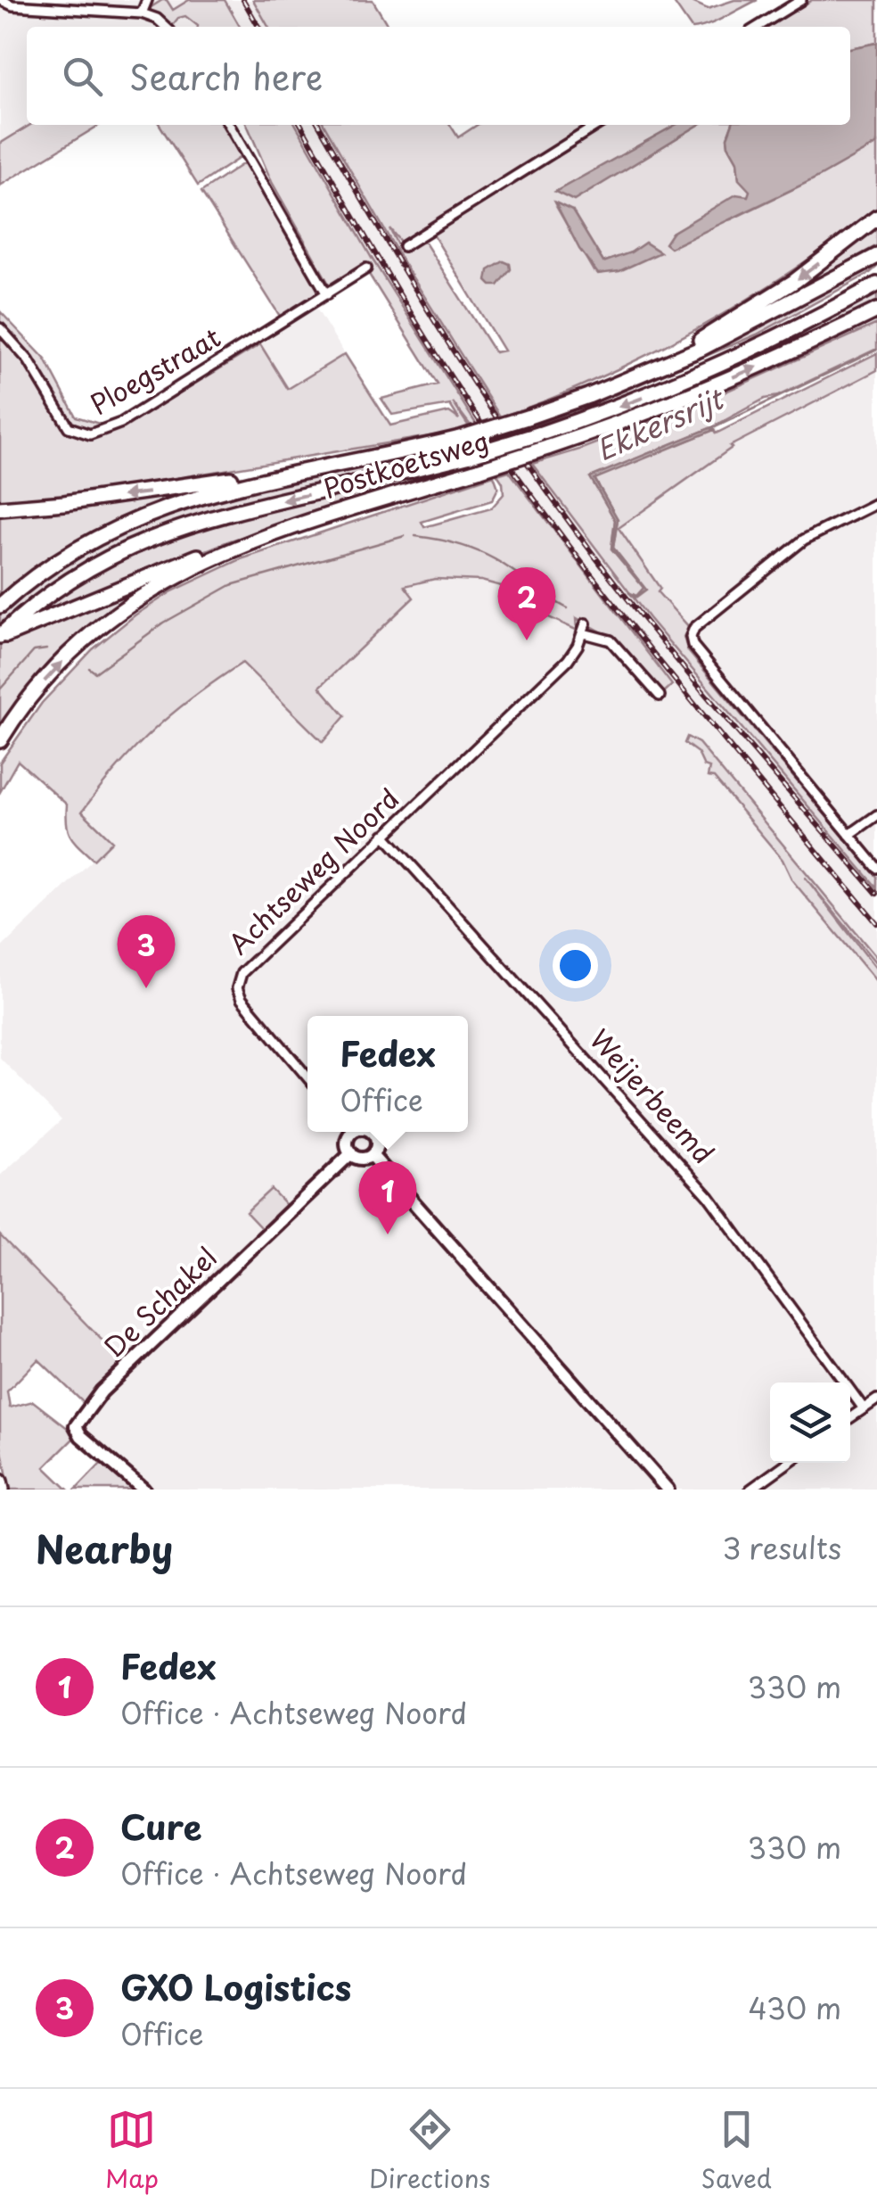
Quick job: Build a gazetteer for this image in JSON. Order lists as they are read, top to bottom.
{
  "streets": {
    "highway": ["Postkoetsweg"],
    "street": [
      "Ploegstraat",
      "Achtseweg Noord",
      "Weijerbeemd",
      "De Schakel"
    ]
  },
  "crossings": [
    ["Achtseweg Noord", "Weijerbeemd"]
  ],
  "water": ["Ekkersrijt"],
  "page": {
    "search": "Search here",
    "pins": ["2", "3", "1"],
    "popup": ["Fedex", "Office"],
    "heading": ["Nearby", "3 results"],
    "list": [
      {
        "mark": "1",
        "name": "Fedex",
        "note": "Office · Achtseweg Noord",
        "value": "330 m"
      },
      {
        "mark": "2",
        "name": "Cure",
        "note": "Office · Achtseweg Noord",
        "value": "330 m"
      },
      {
        "mark": "3",
        "name": "GXO Logistics",
        "note": "Office",
        "value": "430 m"
      }
    ],
    "nav": ["Map", "Directions", "Saved"]
  }
}
